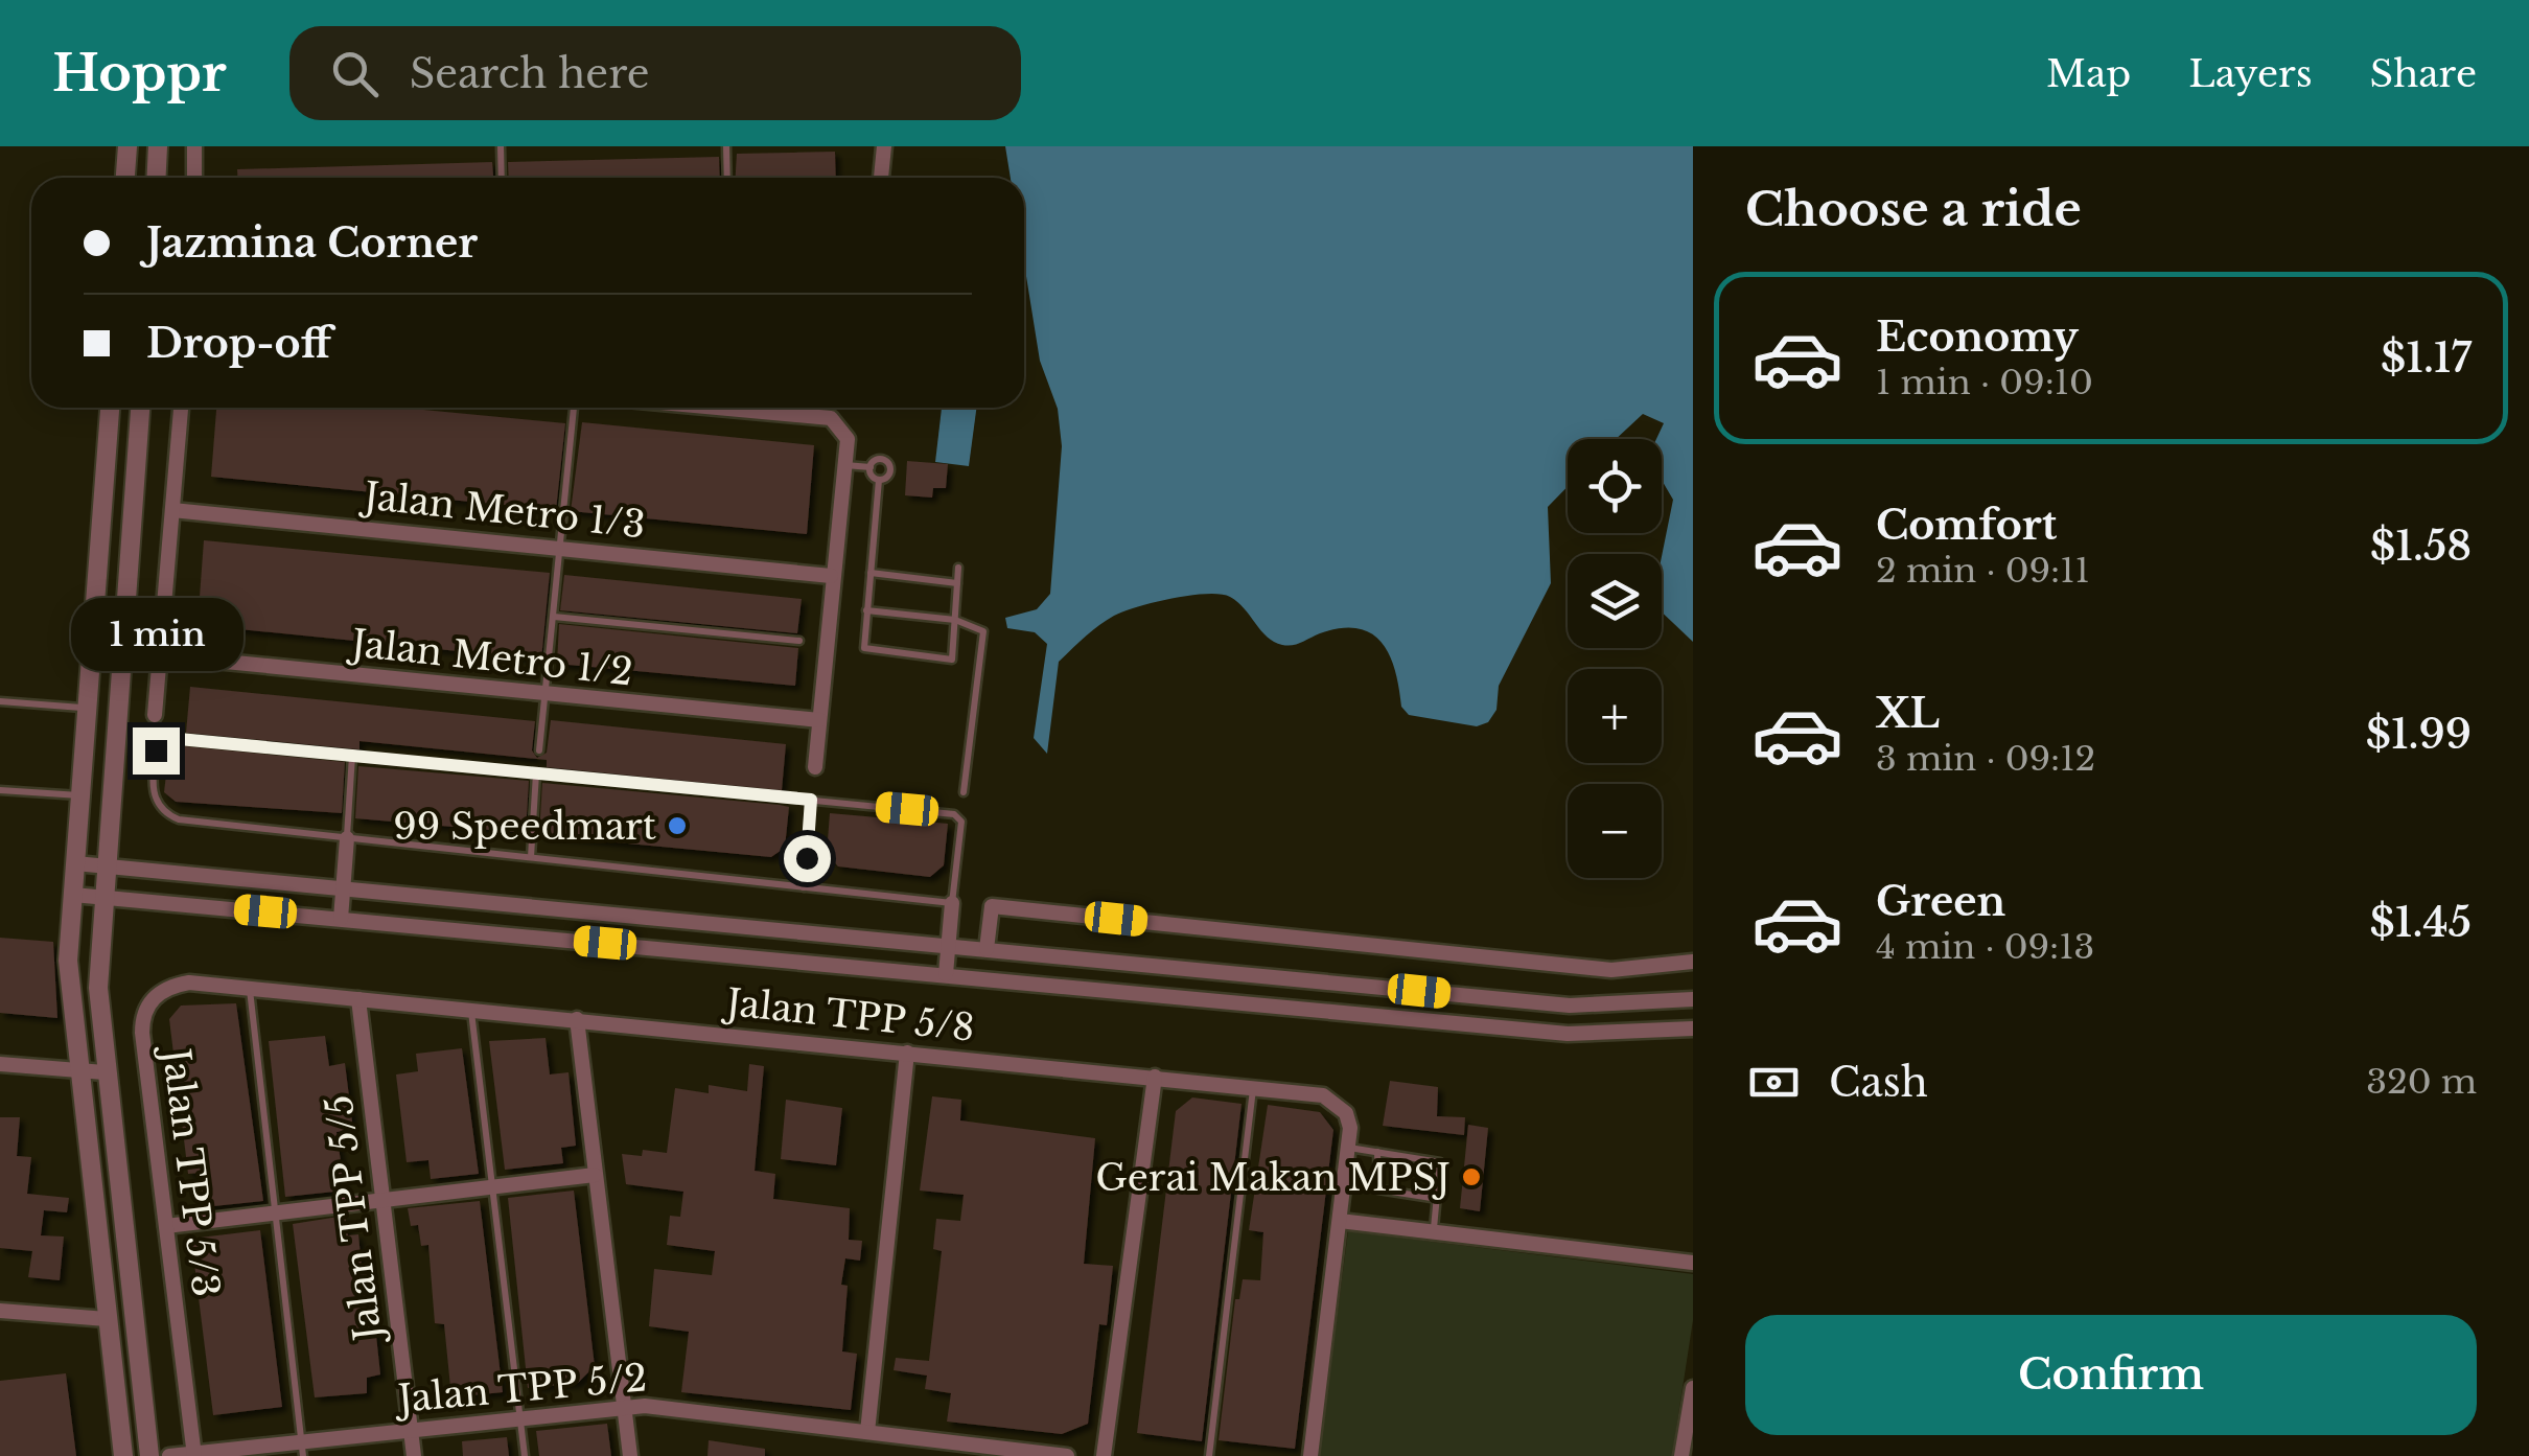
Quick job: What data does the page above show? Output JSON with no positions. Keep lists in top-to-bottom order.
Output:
{
  "streets": {
    "street": [
      "Jalan Metro 1/3",
      "Jalan Metro 1/2",
      "Jalan TPP 5/8",
      "Jalan TPP 5/3",
      "Jalan TPP 5/5",
      "Jalan TPP 5/2"
    ]
  },
  "crossings": [
    ["Jalan TPP 5/8", "Jalan TPP 5/3"],
    ["Jalan TPP 5/8", "Jalan TPP 5/5"],
    ["Jalan TPP 5/3", "Jalan TPP 5/2"],
    ["Jalan TPP 5/5", "Jalan TPP 5/2"]
  ],
  "places": ["99 Speedmart", "Gerai Makan MPSJ"],
  "page": {
    "header": "Hoppr",
    "search": "Search here",
    "nav": ["Map", "Layers", "Share"],
    "heading": "Choose a ride",
    "banner": ["Jazmina Corner", "Drop-off"],
    "list": [
      {
        "name": "Economy",
        "note": "1 min · 09:10",
        "value": "$1.17"
      },
      {
        "name": "Comfort",
        "note": "2 min · 09:11",
        "value": "$1.58"
      },
      {
        "name": "XL",
        "note": "3 min · 09:12",
        "value": "$1.99"
      },
      {
        "name": "Green",
        "note": "4 min · 09:13",
        "value": "$1.45"
      }
    ],
    "map_buttons": ["+", "−"],
    "bubble": "1 min",
    "pay": ["Cash", "320 m"],
    "buttons": "Confirm"
  }
}
